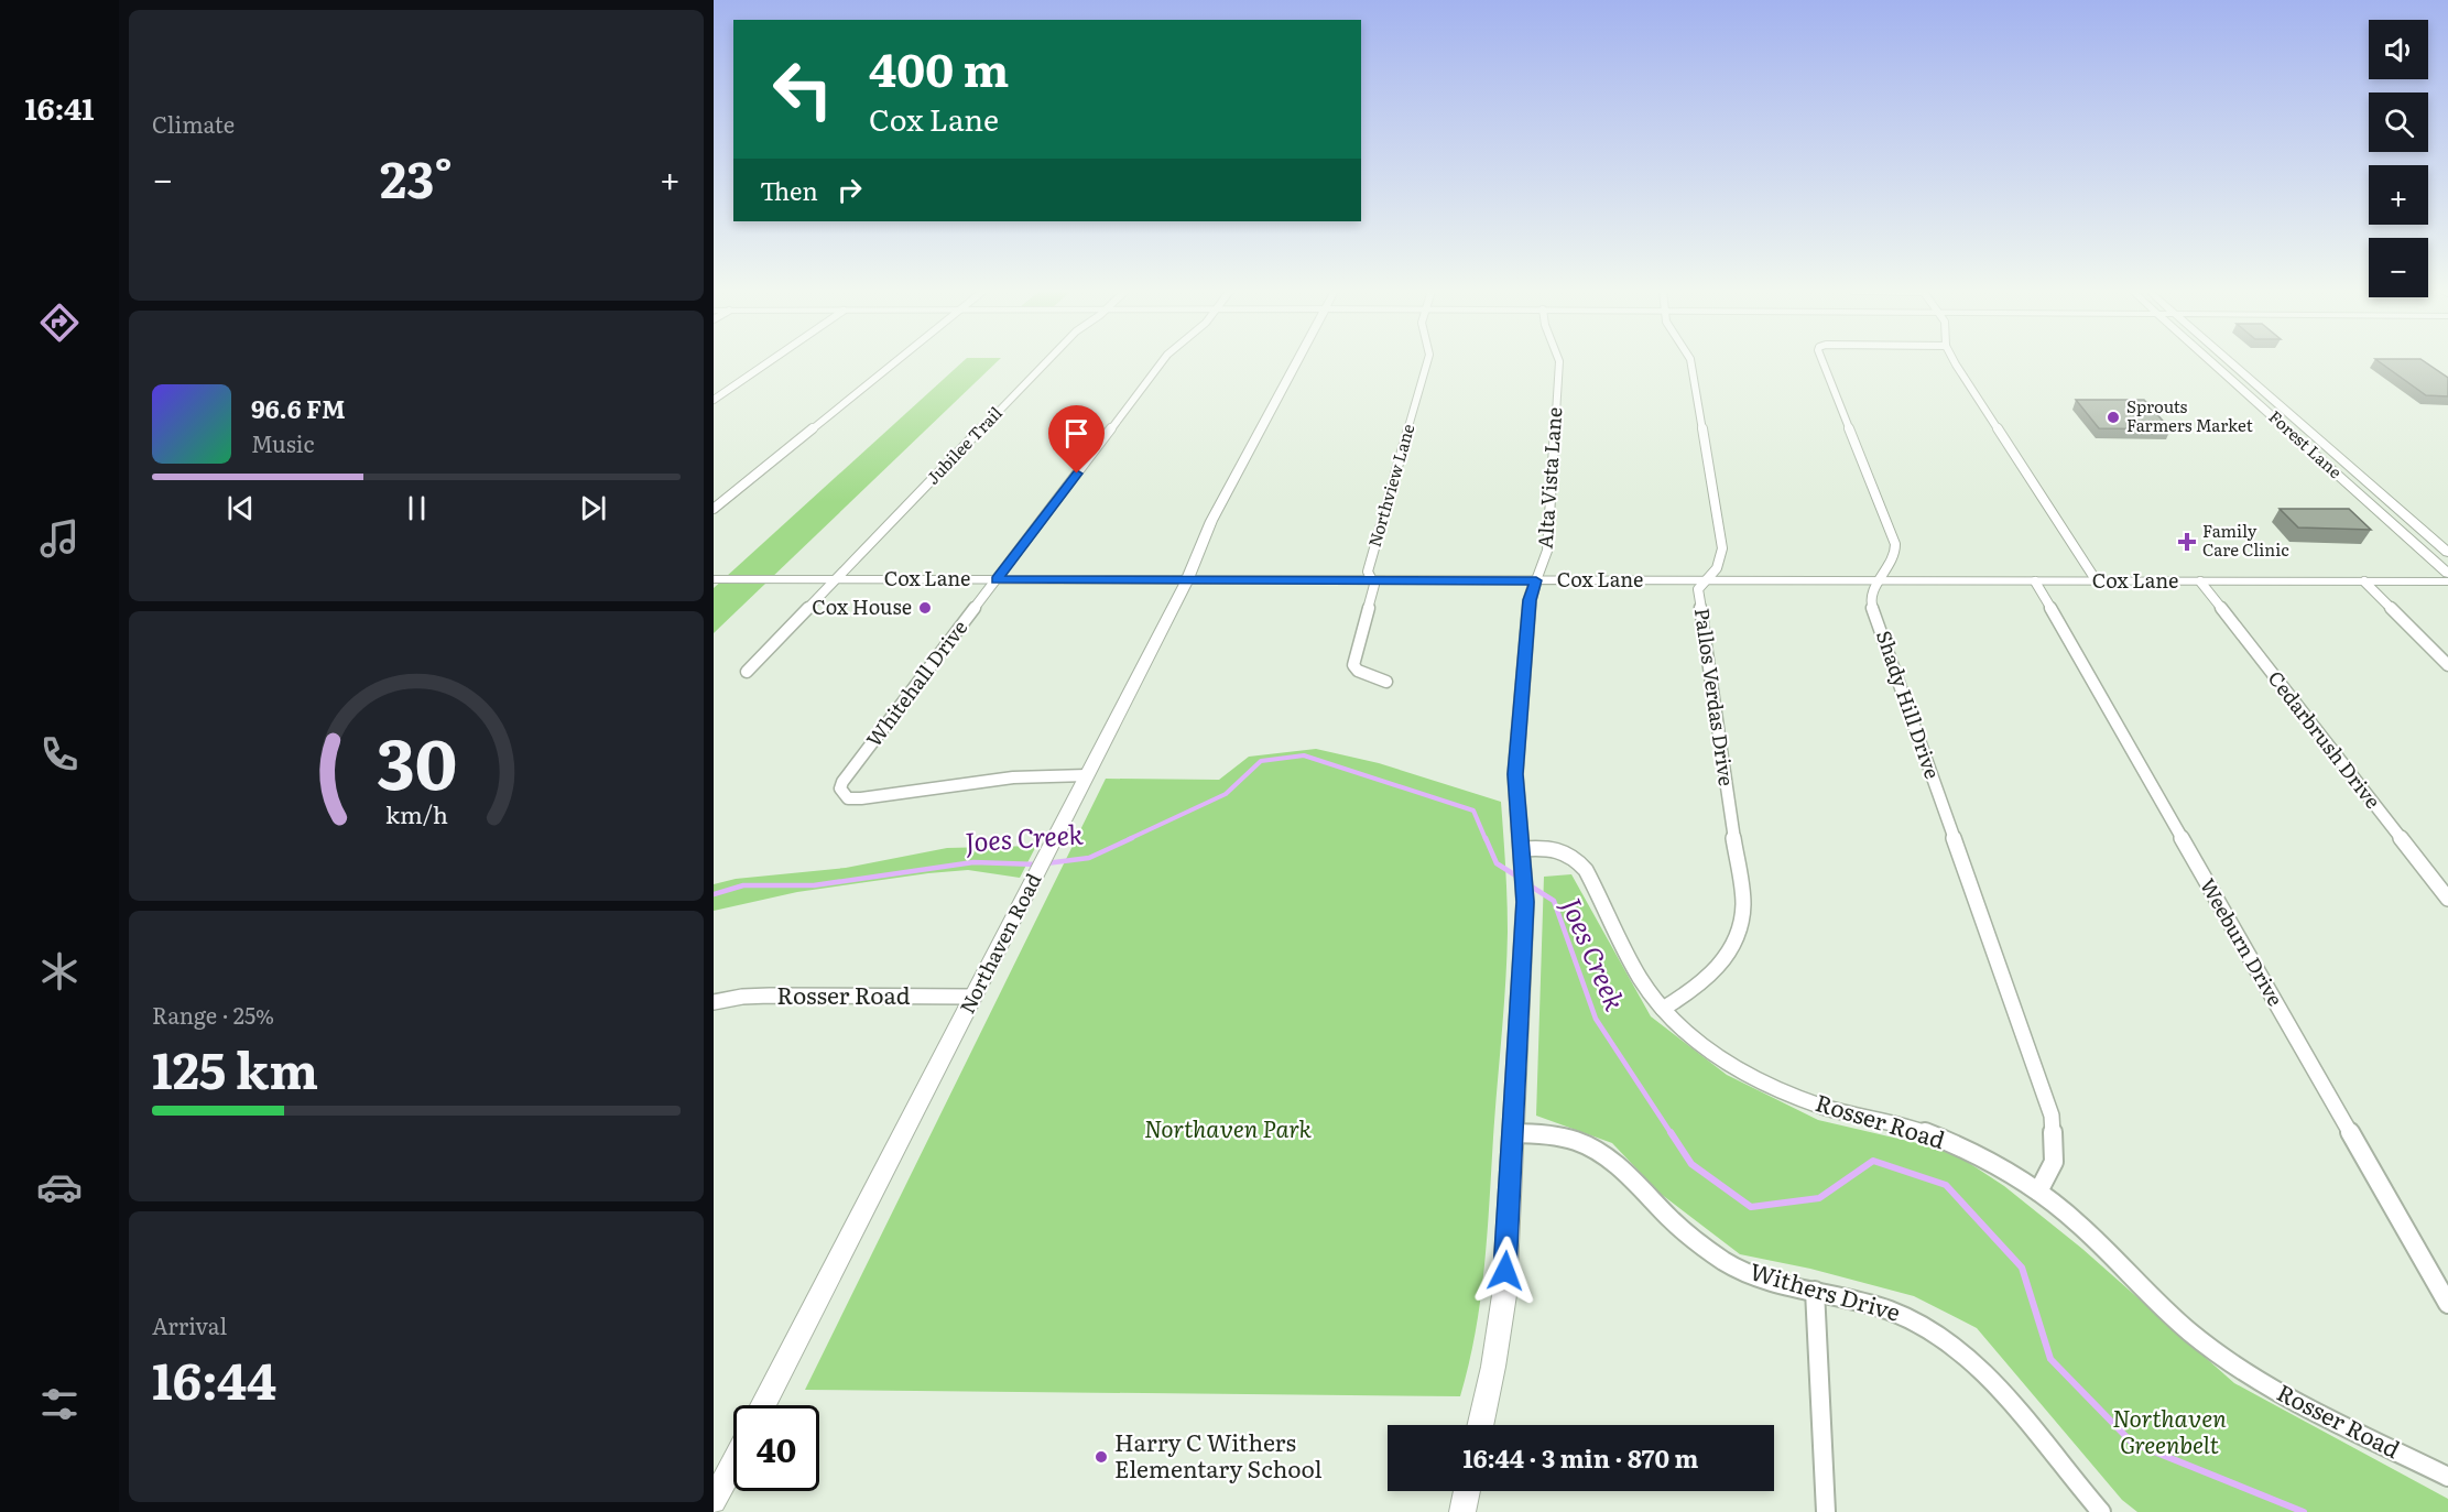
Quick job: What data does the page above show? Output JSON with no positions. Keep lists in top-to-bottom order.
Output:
{
  "streets": {
    "main road": [
      "Forest Lane",
      "Alta Vista Lane",
      "Cox Lane",
      "Northaven Road"
    ],
    "street": [
      "Jubilee Trail",
      "Northview Lane",
      "Whitehall Drive",
      "Pallos Verdas Drive",
      "Shady Hill Drive",
      "Cedarbrush Drive",
      "Weeburn Drive",
      "Rosser Road",
      "Withers Drive"
    ]
  },
  "crossings": [
    ["Jubilee Trail", "Cox Lane"],
    ["Alta Vista Lane", "Cox Lane"],
    ["Alta Vista Lane", "Rosser Road"],
    ["Alta Vista Lane", "Withers Drive"],
    ["Northview Lane", "Cox Lane"],
    ["Cox Lane", "Whitehall Drive"],
    ["Cox Lane", "Pallos Verdas Drive"],
    ["Cox Lane", "Shady Hill Drive"],
    ["Cox Lane", "Cedarbrush Drive"],
    ["Cox Lane", "Weeburn Drive"],
    ["Cox Lane", "Northaven Road"],
    ["Whitehall Drive", "Northaven Road"],
    ["Pallos Verdas Drive", "Rosser Road"],
    ["Shady Hill Drive", "Rosser Road"],
    ["Northaven Road", "Rosser Road"]
  ],
  "water": ["Joes Creek"],
  "parks": ["Northaven Park", "Northaven Greenbelt"],
  "places": {
    "other": ["Sprouts Farmers Market", "Cox House", "Harry C Withers Elementary School"],
    "health": ["Family Care Clinic"]
  },
  "page": {
    "tabs": "16:41",
    "tile": [
      "Climate",
      ["Range · 25%", "125 km"],
      ["Arrival", "16:44"]
    ],
    "map_buttons": ["+", "−"],
    "turn": ["400 m", "Cox Lane"],
    "heat": ["−", "23°", "+"],
    "then": "Then",
    "song": ["96.6 FM", "Music"],
    "limit": "40",
    "trip": "16:44 · 3 min · 870 m",
    "gauge": ["30", "km/h"]
  }
}
